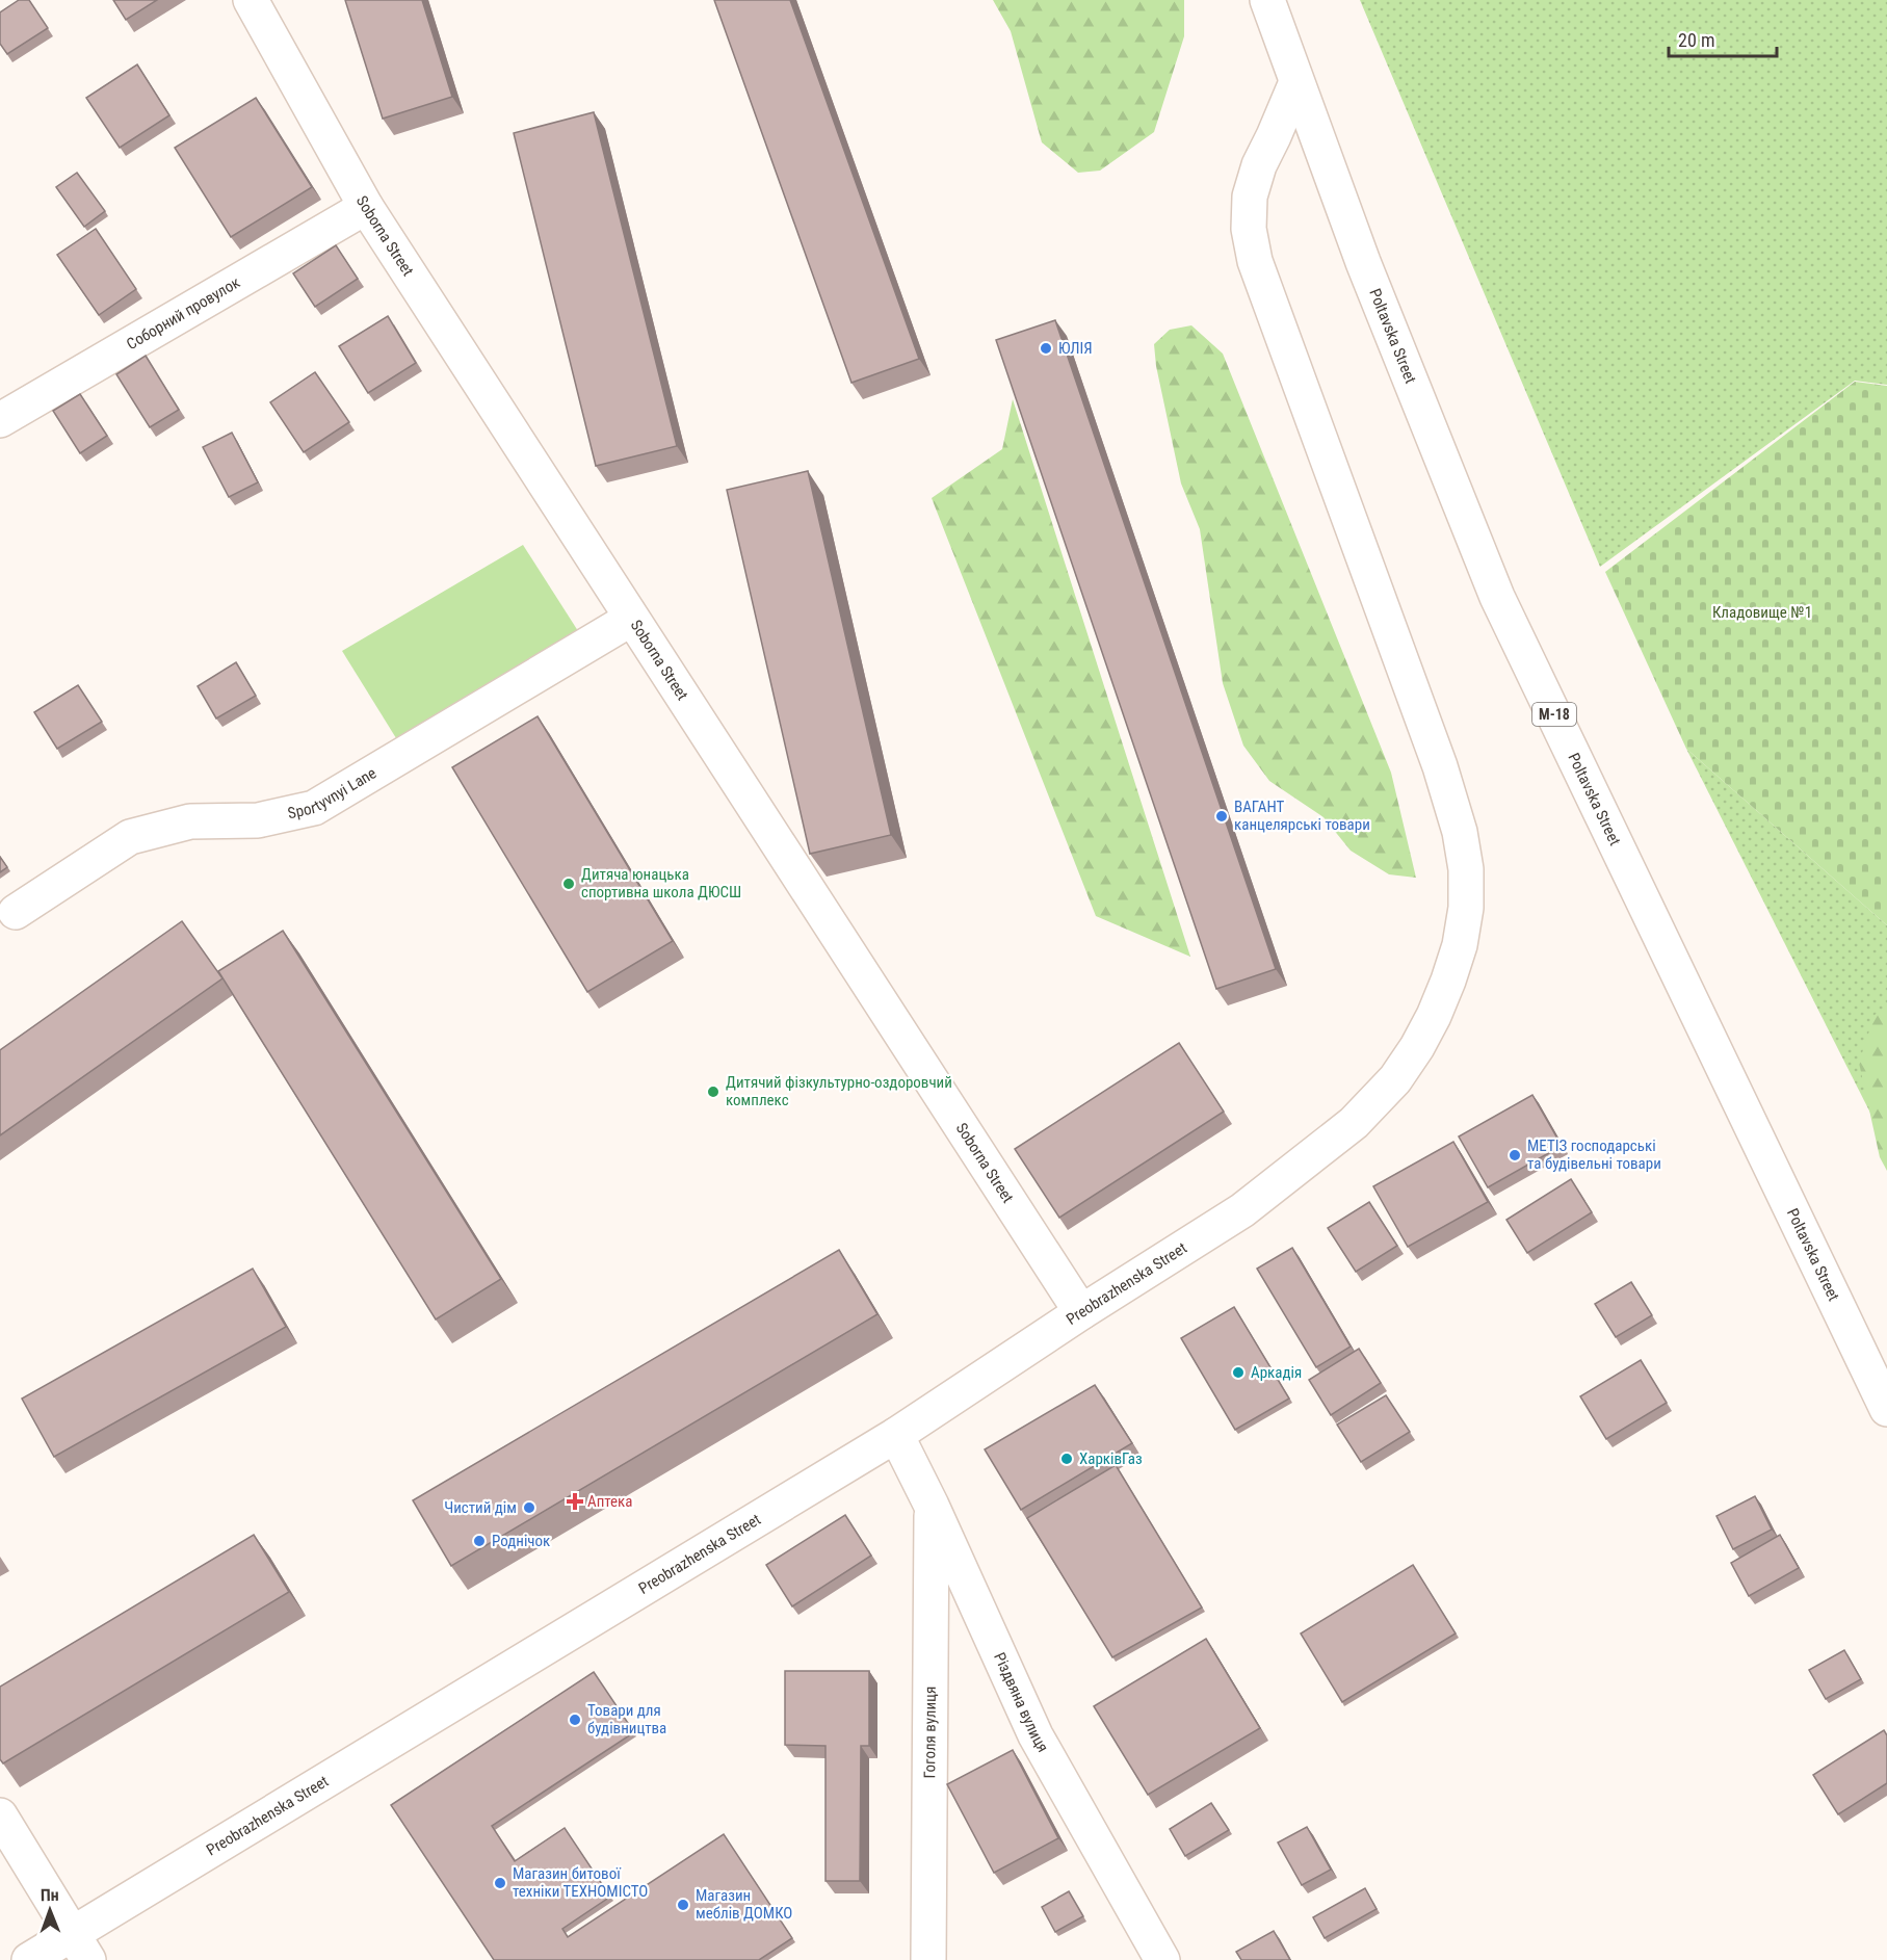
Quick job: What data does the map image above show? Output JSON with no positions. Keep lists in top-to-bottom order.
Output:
{
  "streets": {
    "main road": [
      "Soborna Street",
      "Соборний провулок",
      "Poltavska Street",
      "М-18",
      "Sportyvnyi Lane",
      "Preobrazhenska Street",
      "Різдвяна вулиця",
      "Гоголя вулиця"
    ]
  },
  "crossings": [
    ["Soborna Street", "Соборний провулок"],
    ["Soborna Street", "Sportyvnyi Lane"],
    ["Soborna Street", "Preobrazhenska Street"],
    ["Poltavska Street", "Preobrazhenska Street"],
    ["Preobrazhenska Street", "Різдвяна вулиця"],
    ["Різдвяна вулиця", "Гоголя вулиця"]
  ],
  "parks": ["Кладовище №1"],
  "places": {
    "other": [
      "ЮЛІЯ",
      "ВАГАНТ канцелярські товари",
      "Дитяча юнацька спортивна школа ДЮСШ",
      "Дитячий фізкультурно-оздоровчий комплекс",
      "МЕТІЗ господарські та будівельні товари",
      "Аркадія",
      "ХарківГаз",
      "Чистий дім",
      "Роднічок",
      "Товари для будівництва",
      "Магазин битової техніки ТЕХНОМІСТО",
      "Магазин меблів ДОМКО"
    ],
    "health": ["Аптека"]
  },
  "scale_bar": "20 m",
  "north": "top"
}
